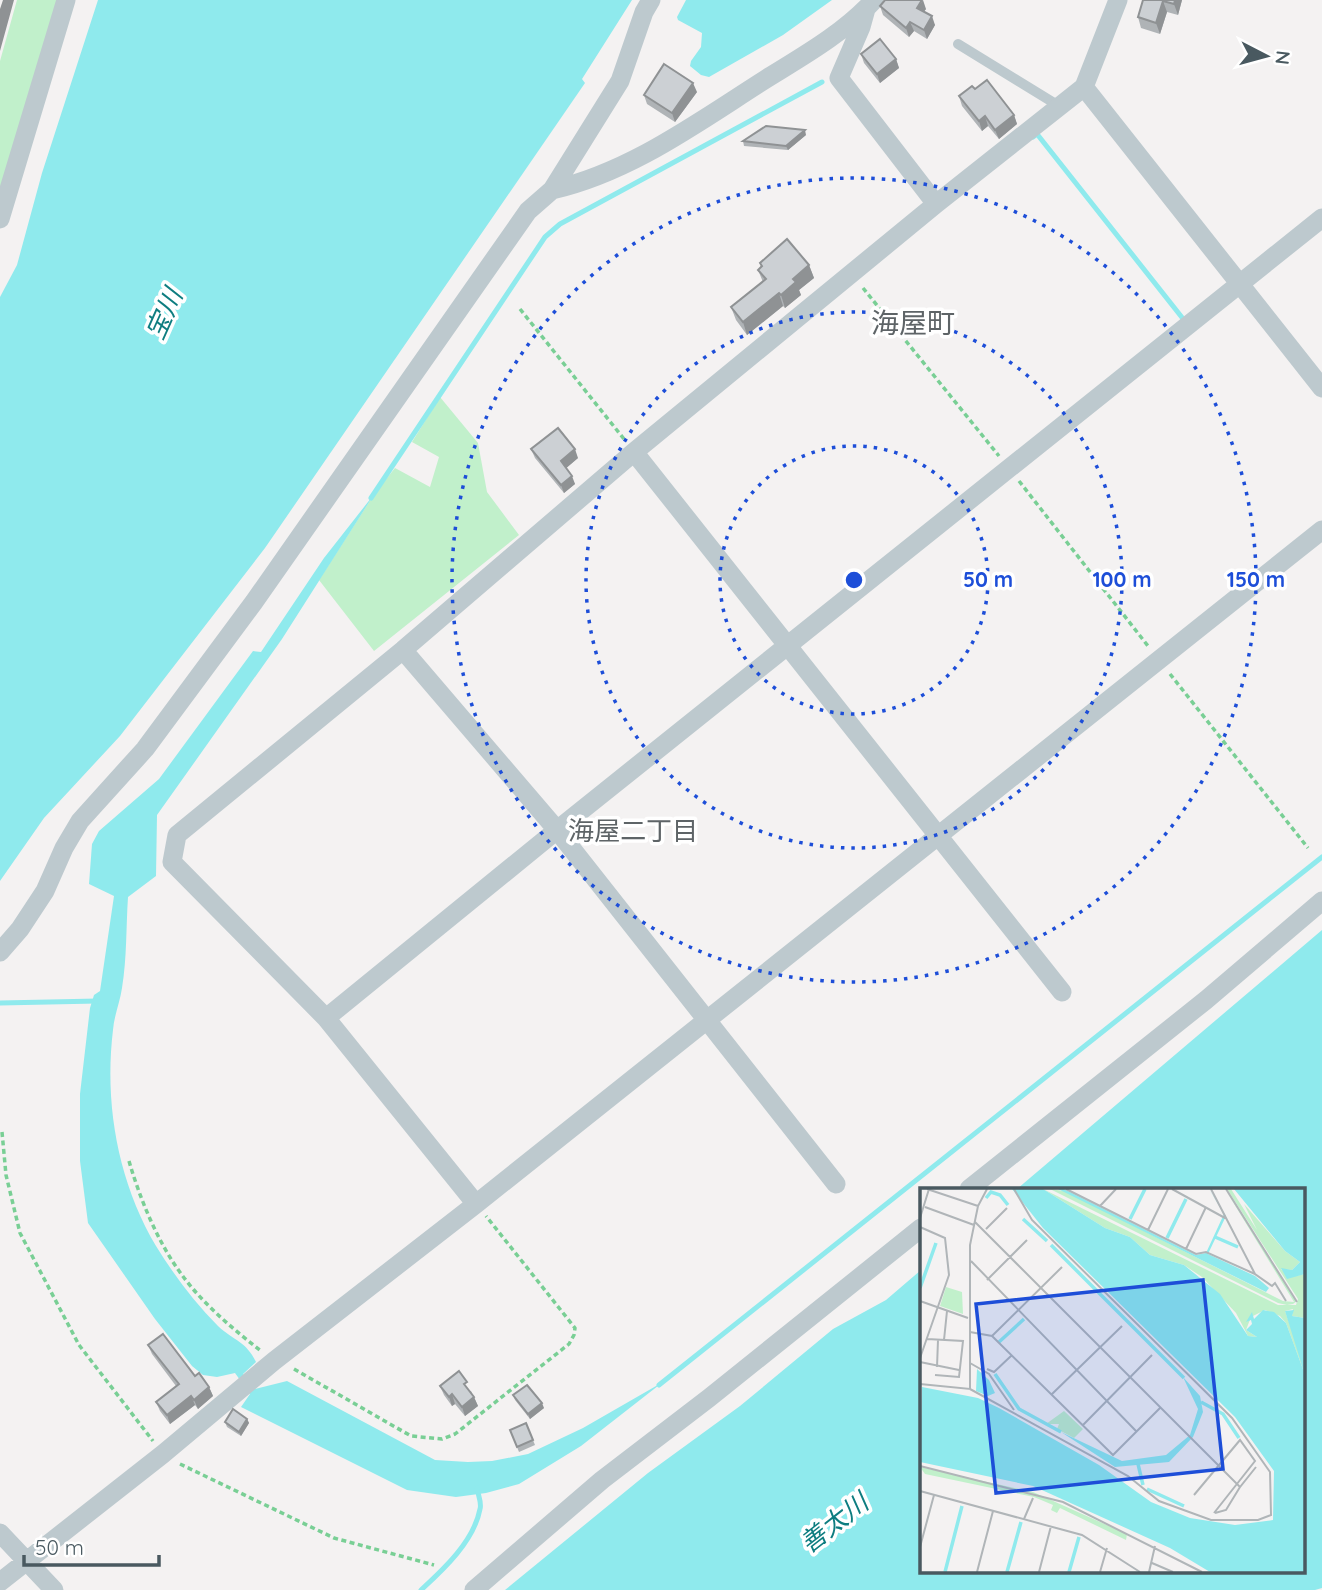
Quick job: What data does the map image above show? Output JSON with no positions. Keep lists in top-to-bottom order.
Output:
{
  "districts": ["海屋町", "海屋二丁目"],
  "water": ["宝川", "善太川"],
  "scale_bar": "50 m",
  "north": "right",
  "rings": ["50 m", "100 m", "150 m"]
}
